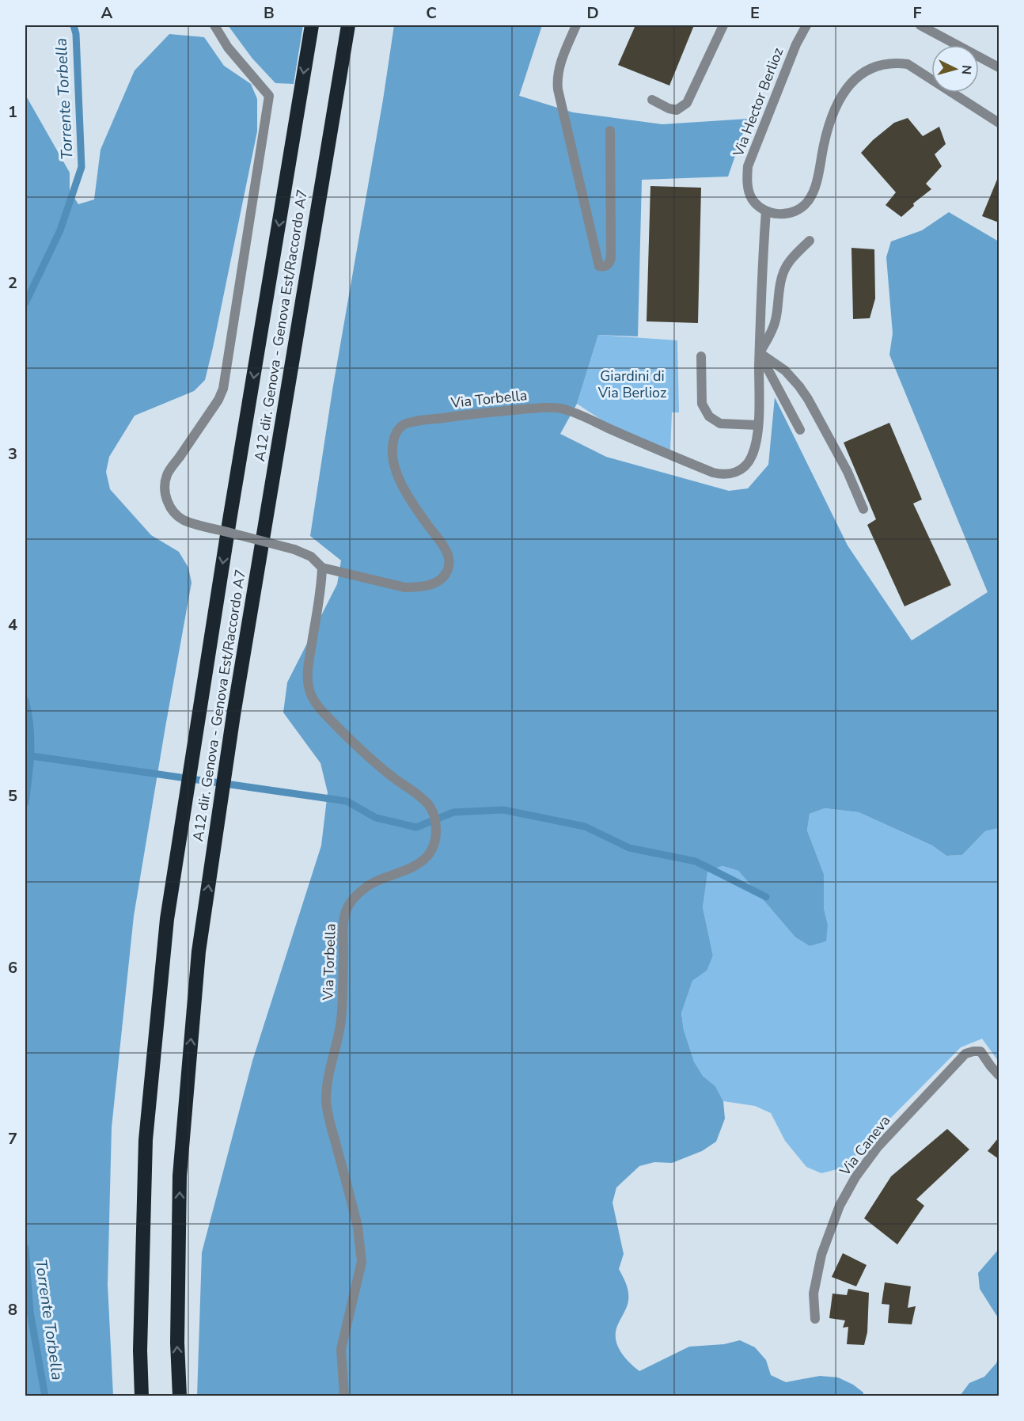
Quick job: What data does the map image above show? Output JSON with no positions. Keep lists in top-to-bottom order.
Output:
{
  "streets": {
    "highway": ["A12 dir. Genova - Genova Est/Raccordo A7"],
    "street": ["Via Hector Berlioz", "Via Torbella", "Via Caneva"]
  },
  "crossings": [
    ["Via Hector Berlioz", "Via Torbella"]
  ],
  "water": ["Torrente Torbella"],
  "parks": ["Giardini di Via Berlioz"],
  "north": "right",
  "grid": {
    "columns": [
      "A",
      "B",
      "C",
      "D",
      "E",
      "F"
    ],
    "rows": [
      "1",
      "2",
      "3",
      "4",
      "5",
      "6",
      "7",
      "8"
    ]
  }
}
